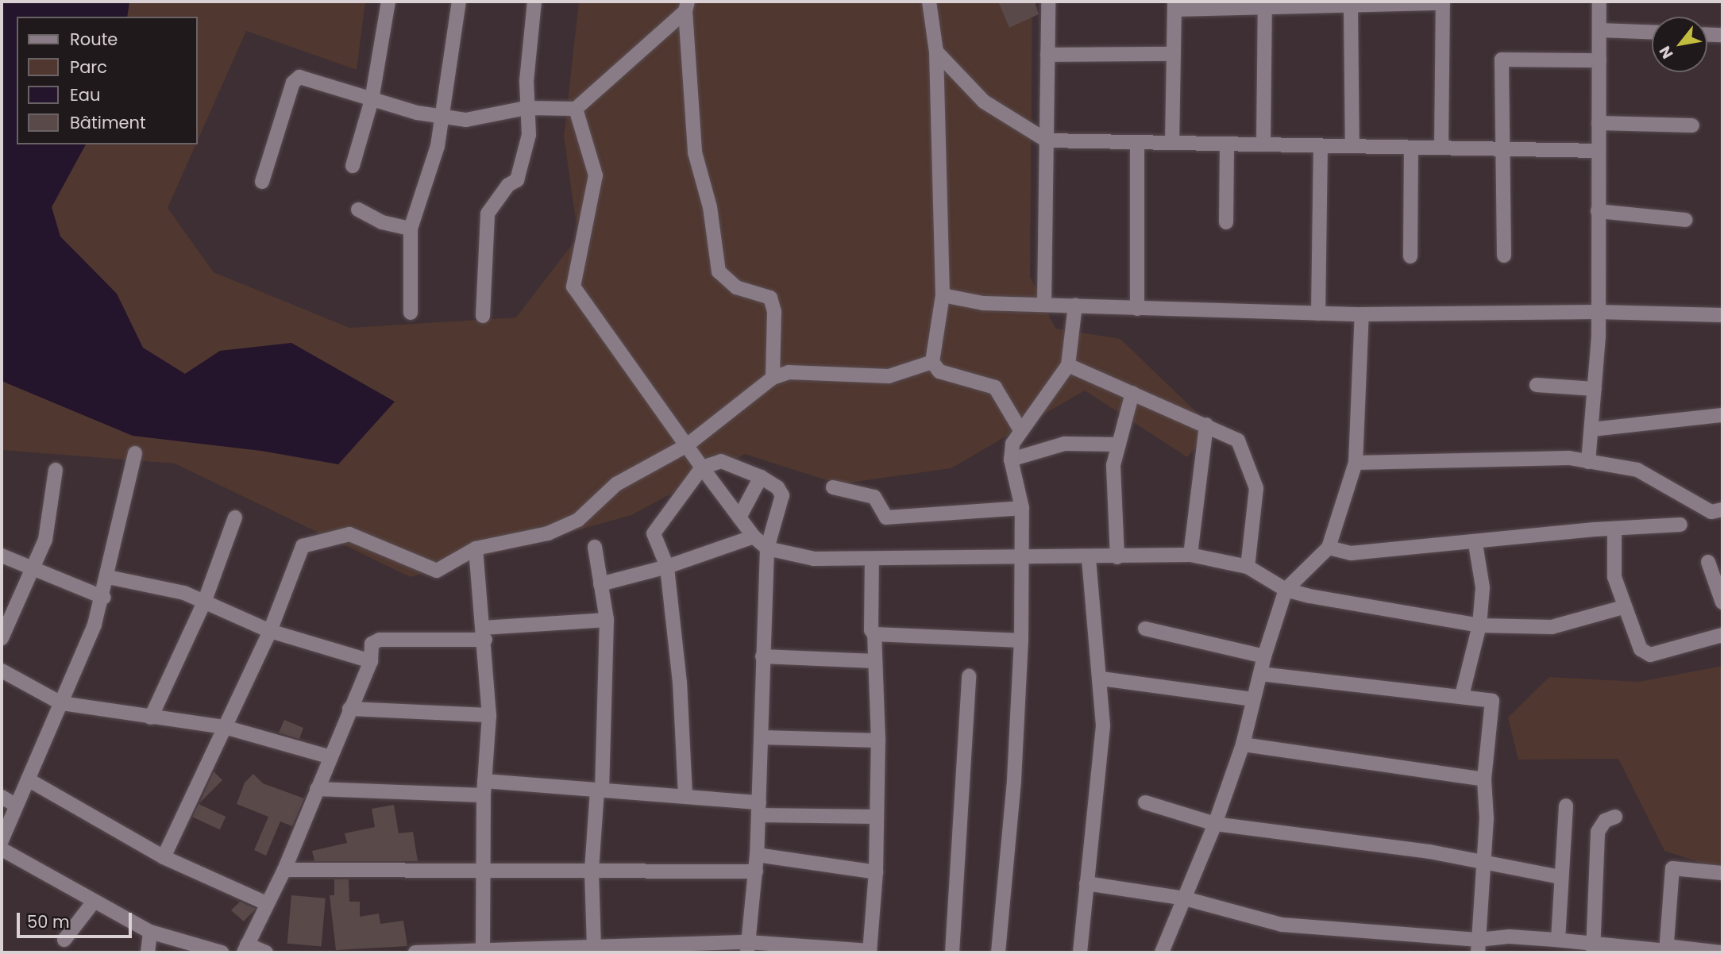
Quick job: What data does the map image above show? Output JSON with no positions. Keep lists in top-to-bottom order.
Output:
{
  "legend": [
    "Route",
    "Parc",
    "Eau",
    "Bâtiment"
  ],
  "scale_bar": "50 m",
  "north": "bottom left"
}
